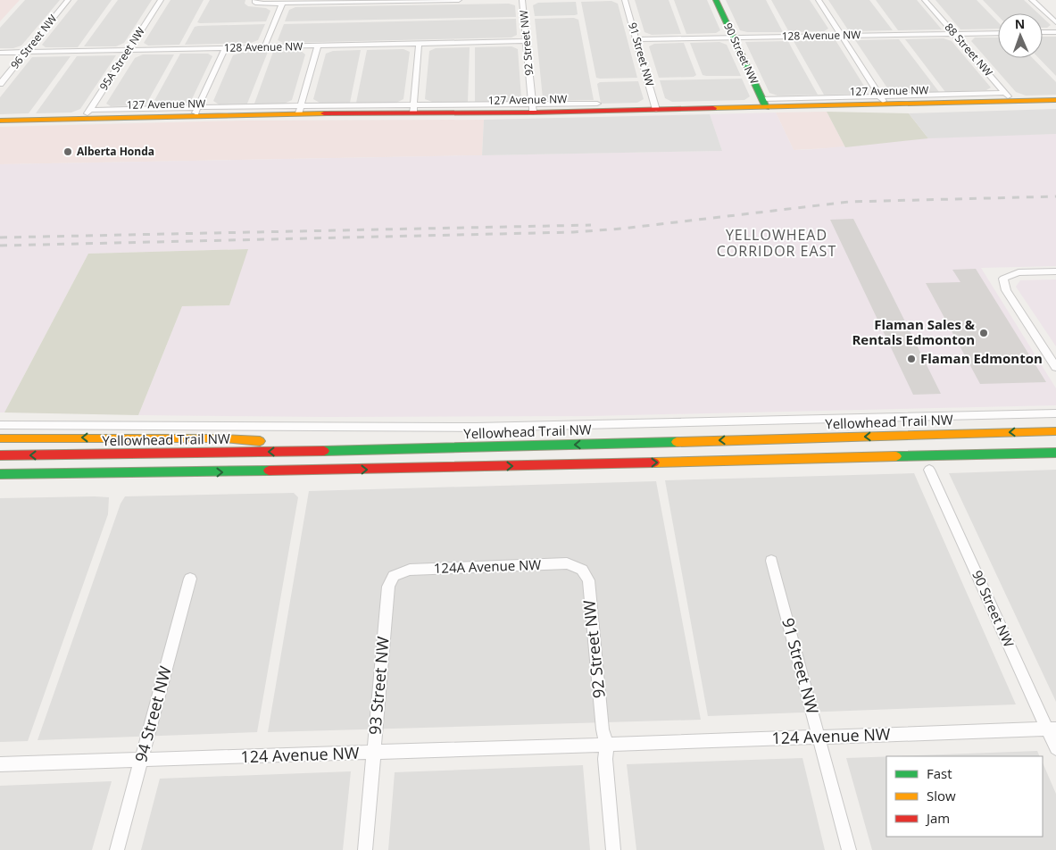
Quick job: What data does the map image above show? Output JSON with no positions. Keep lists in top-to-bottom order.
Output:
{
  "streets": {
    "main road": ["90 Street NW", "127 Avenue NW", "Yellowhead Trail NW"],
    "street": [
      "128 Avenue NW",
      "96 Street NW",
      "92 Street NW",
      "88 Street NW",
      "91 Street NW",
      "95A Street NW",
      "124A Avenue NW",
      "93 Street NW",
      "94 Street NW",
      "124 Avenue NW"
    ]
  },
  "crossings": [
    ["128 Avenue NW", "96 Street NW"],
    ["128 Avenue NW", "92 Street NW"],
    ["128 Avenue NW", "88 Street NW"],
    ["128 Avenue NW", "90 Street NW"],
    ["128 Avenue NW", "91 Street NW"],
    ["128 Avenue NW", "95A Street NW"],
    ["92 Street NW", "127 Avenue NW"],
    ["92 Street NW", "124A Avenue NW"],
    ["92 Street NW", "124 Avenue NW"],
    ["88 Street NW", "127 Avenue NW"],
    ["90 Street NW", "127 Avenue NW"],
    ["90 Street NW", "124 Avenue NW"],
    ["91 Street NW", "127 Avenue NW"],
    ["91 Street NW", "124 Avenue NW"],
    ["95A Street NW", "127 Avenue NW"],
    ["124A Avenue NW", "93 Street NW"],
    ["93 Street NW", "124 Avenue NW"],
    ["94 Street NW", "124 Avenue NW"]
  ],
  "districts": ["YELLOWHEAD CORRIDOR EAST"],
  "places": ["Alberta Honda", "Flaman Sales & Rentals Edmonton", "Flaman Edmonton"],
  "legend": ["Fast", "Slow", "Jam"],
  "north": "top"
}
